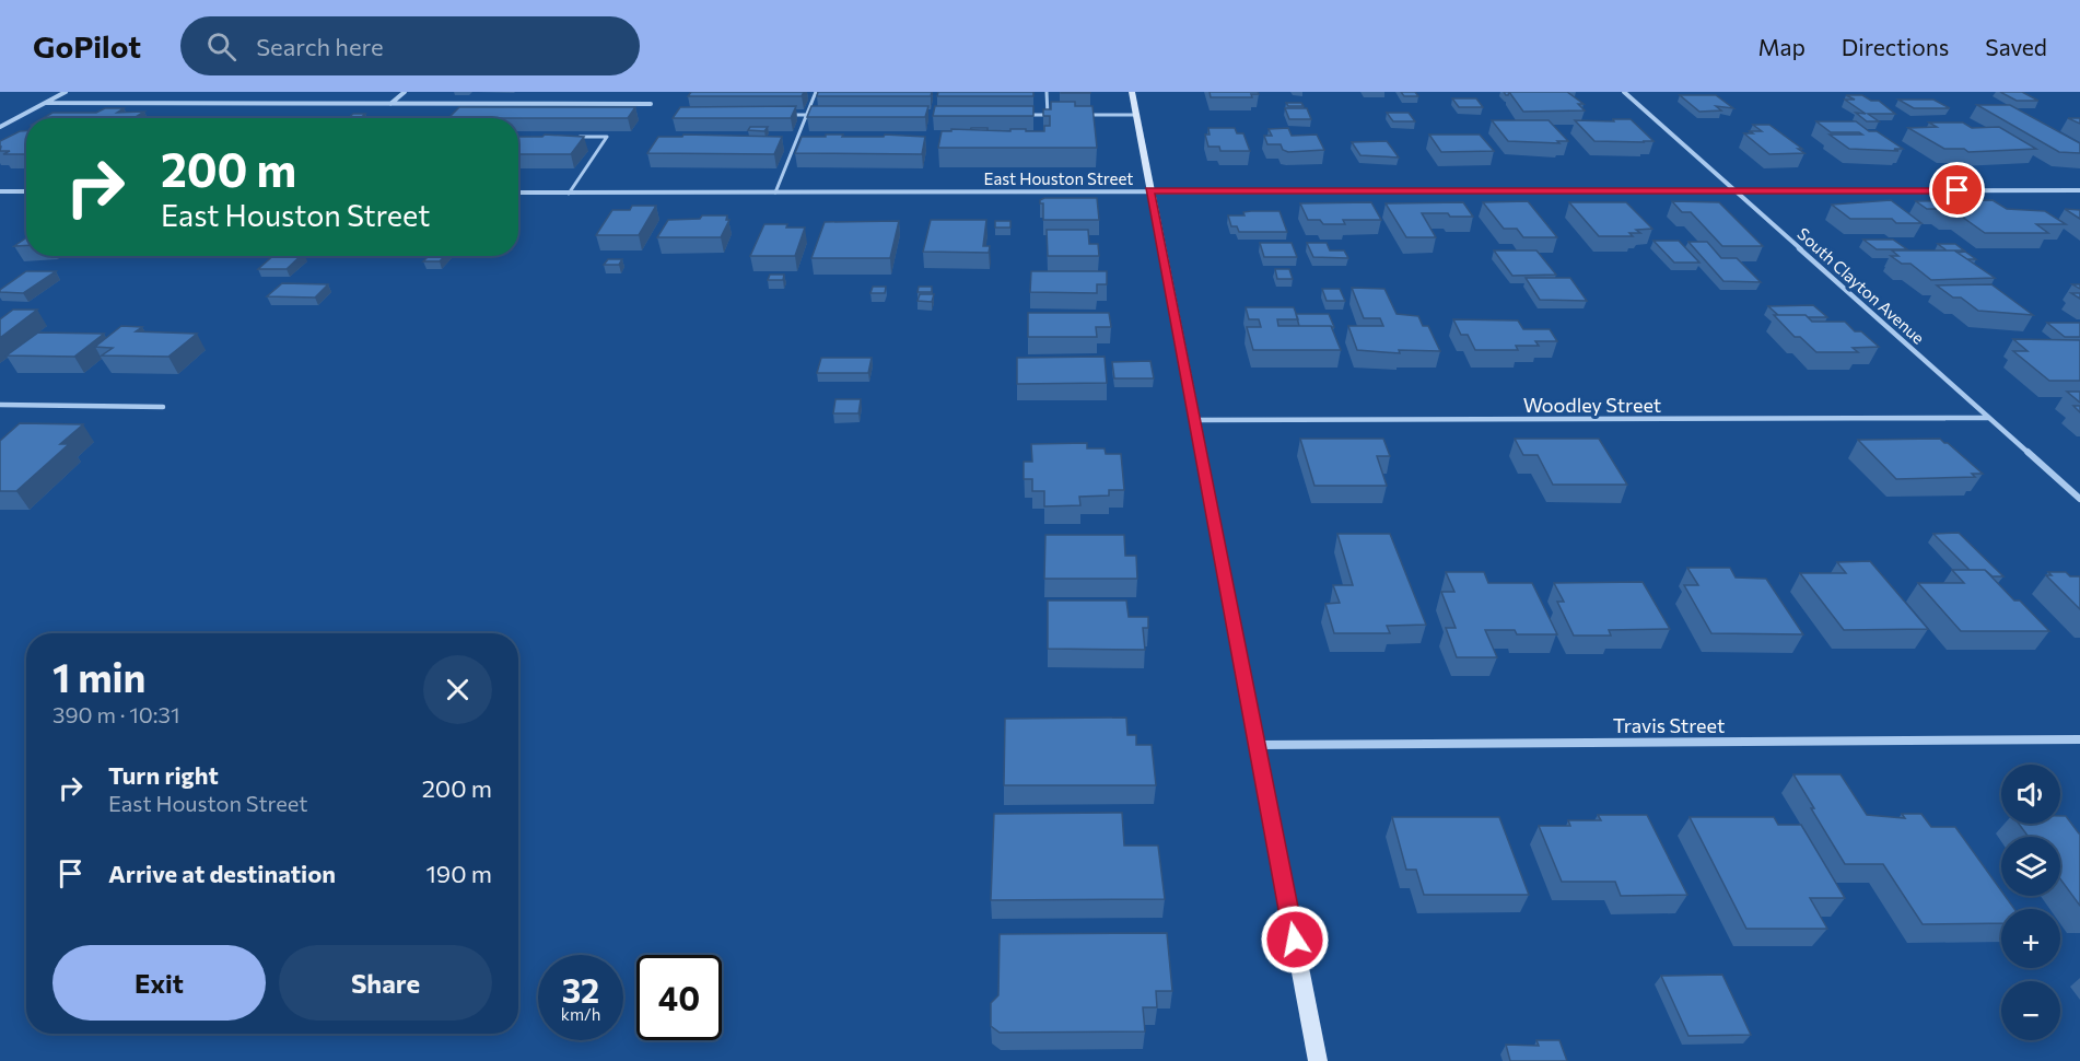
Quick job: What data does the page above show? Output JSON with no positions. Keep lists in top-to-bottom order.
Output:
{
  "streets": {
    "street": [
      "East Houston Street",
      "South Clayton Avenue",
      "Woodley Street",
      "Travis Street"
    ]
  },
  "crossings": [
    ["East Houston Street", "South Clayton Avenue"],
    ["South Clayton Avenue", "Woodley Street"]
  ],
  "page": {
    "header": "GoPilot",
    "search": "Search here",
    "nav": ["Map", "Directions", "Saved"],
    "turn": ["200 m", "East Houston Street"],
    "heading": ["1 min", "390 m · 10:31"],
    "list": [
      {
        "name": "Turn right",
        "note": "East Houston Street",
        "value": "200 m"
      },
      {
        "name": "Arrive at destination",
        "value": "190 m"
      }
    ],
    "map_buttons": ["+", "−"],
    "buttons": ["Exit", "Share"],
    "speed": "32 km/h",
    "limit": "40"
  }
}
